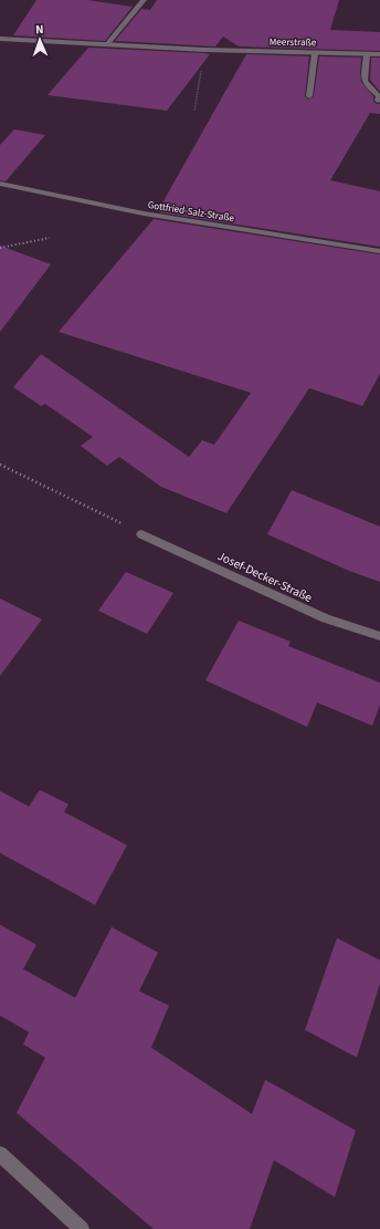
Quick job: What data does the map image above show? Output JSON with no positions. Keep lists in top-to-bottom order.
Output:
{
  "streets": {
    "street": ["Meerstraße", "Gottfried-Salz-Straße", "Josef-Decker-Straße"]
  },
  "north": "top"
}
